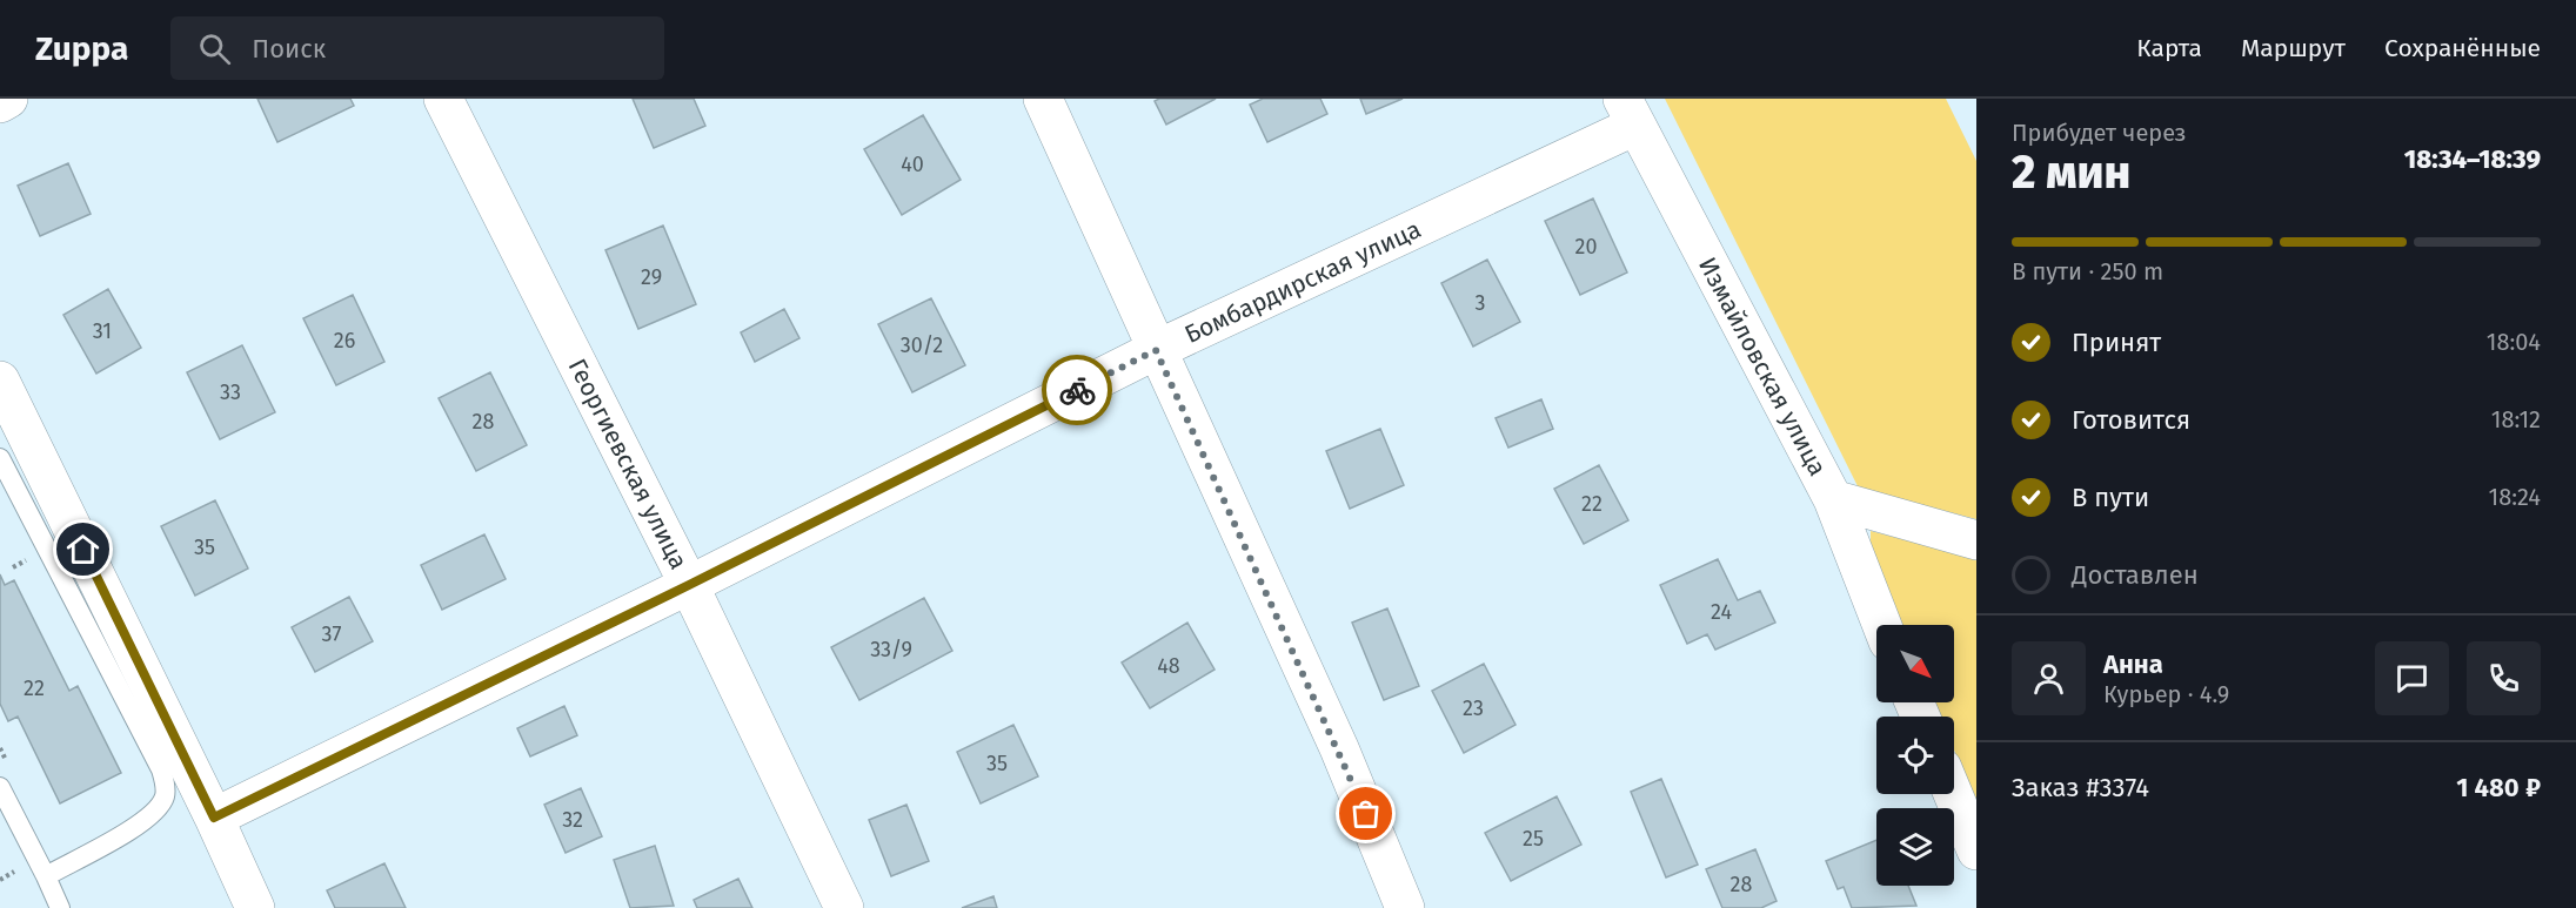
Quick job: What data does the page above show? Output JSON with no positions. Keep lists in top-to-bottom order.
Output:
{
  "streets": {
    "street": ["Бомбардирская улица", "Измайловская улица", "Георгиевская улица"]
  },
  "crossings": [
    ["Бомбардирская улица", "Измайловская улица"],
    ["Бомбардирская улица", "Георгиевская улица"]
  ],
  "house_numbers": [
    "40",
    "20",
    "29",
    "3",
    "31",
    "26",
    "30/2",
    "33",
    "28",
    "22",
    "35",
    "24",
    "37",
    "33/9",
    "48",
    "22",
    "23",
    "35",
    "32",
    "25",
    "28"
  ],
  "north": "bottom right",
  "page": {
    "header": "Zuppa",
    "search": "Поиск",
    "nav": ["Карта", "Маршрут", "Сохранённые"],
    "heading": ["2 мин", "Прибудет через", "18:34–18:39"],
    "panel": [
      "Анна",
      "Курьер · 4.9",
      "Заказ #3374",
      "1 480 ₽"
    ],
    "bar": "В пути · 250 m",
    "list": [
      ["Принят", "18:04"],
      ["Готовится", "18:12"],
      ["В пути", "18:24"],
      "Доставлен"
    ]
  }
}
